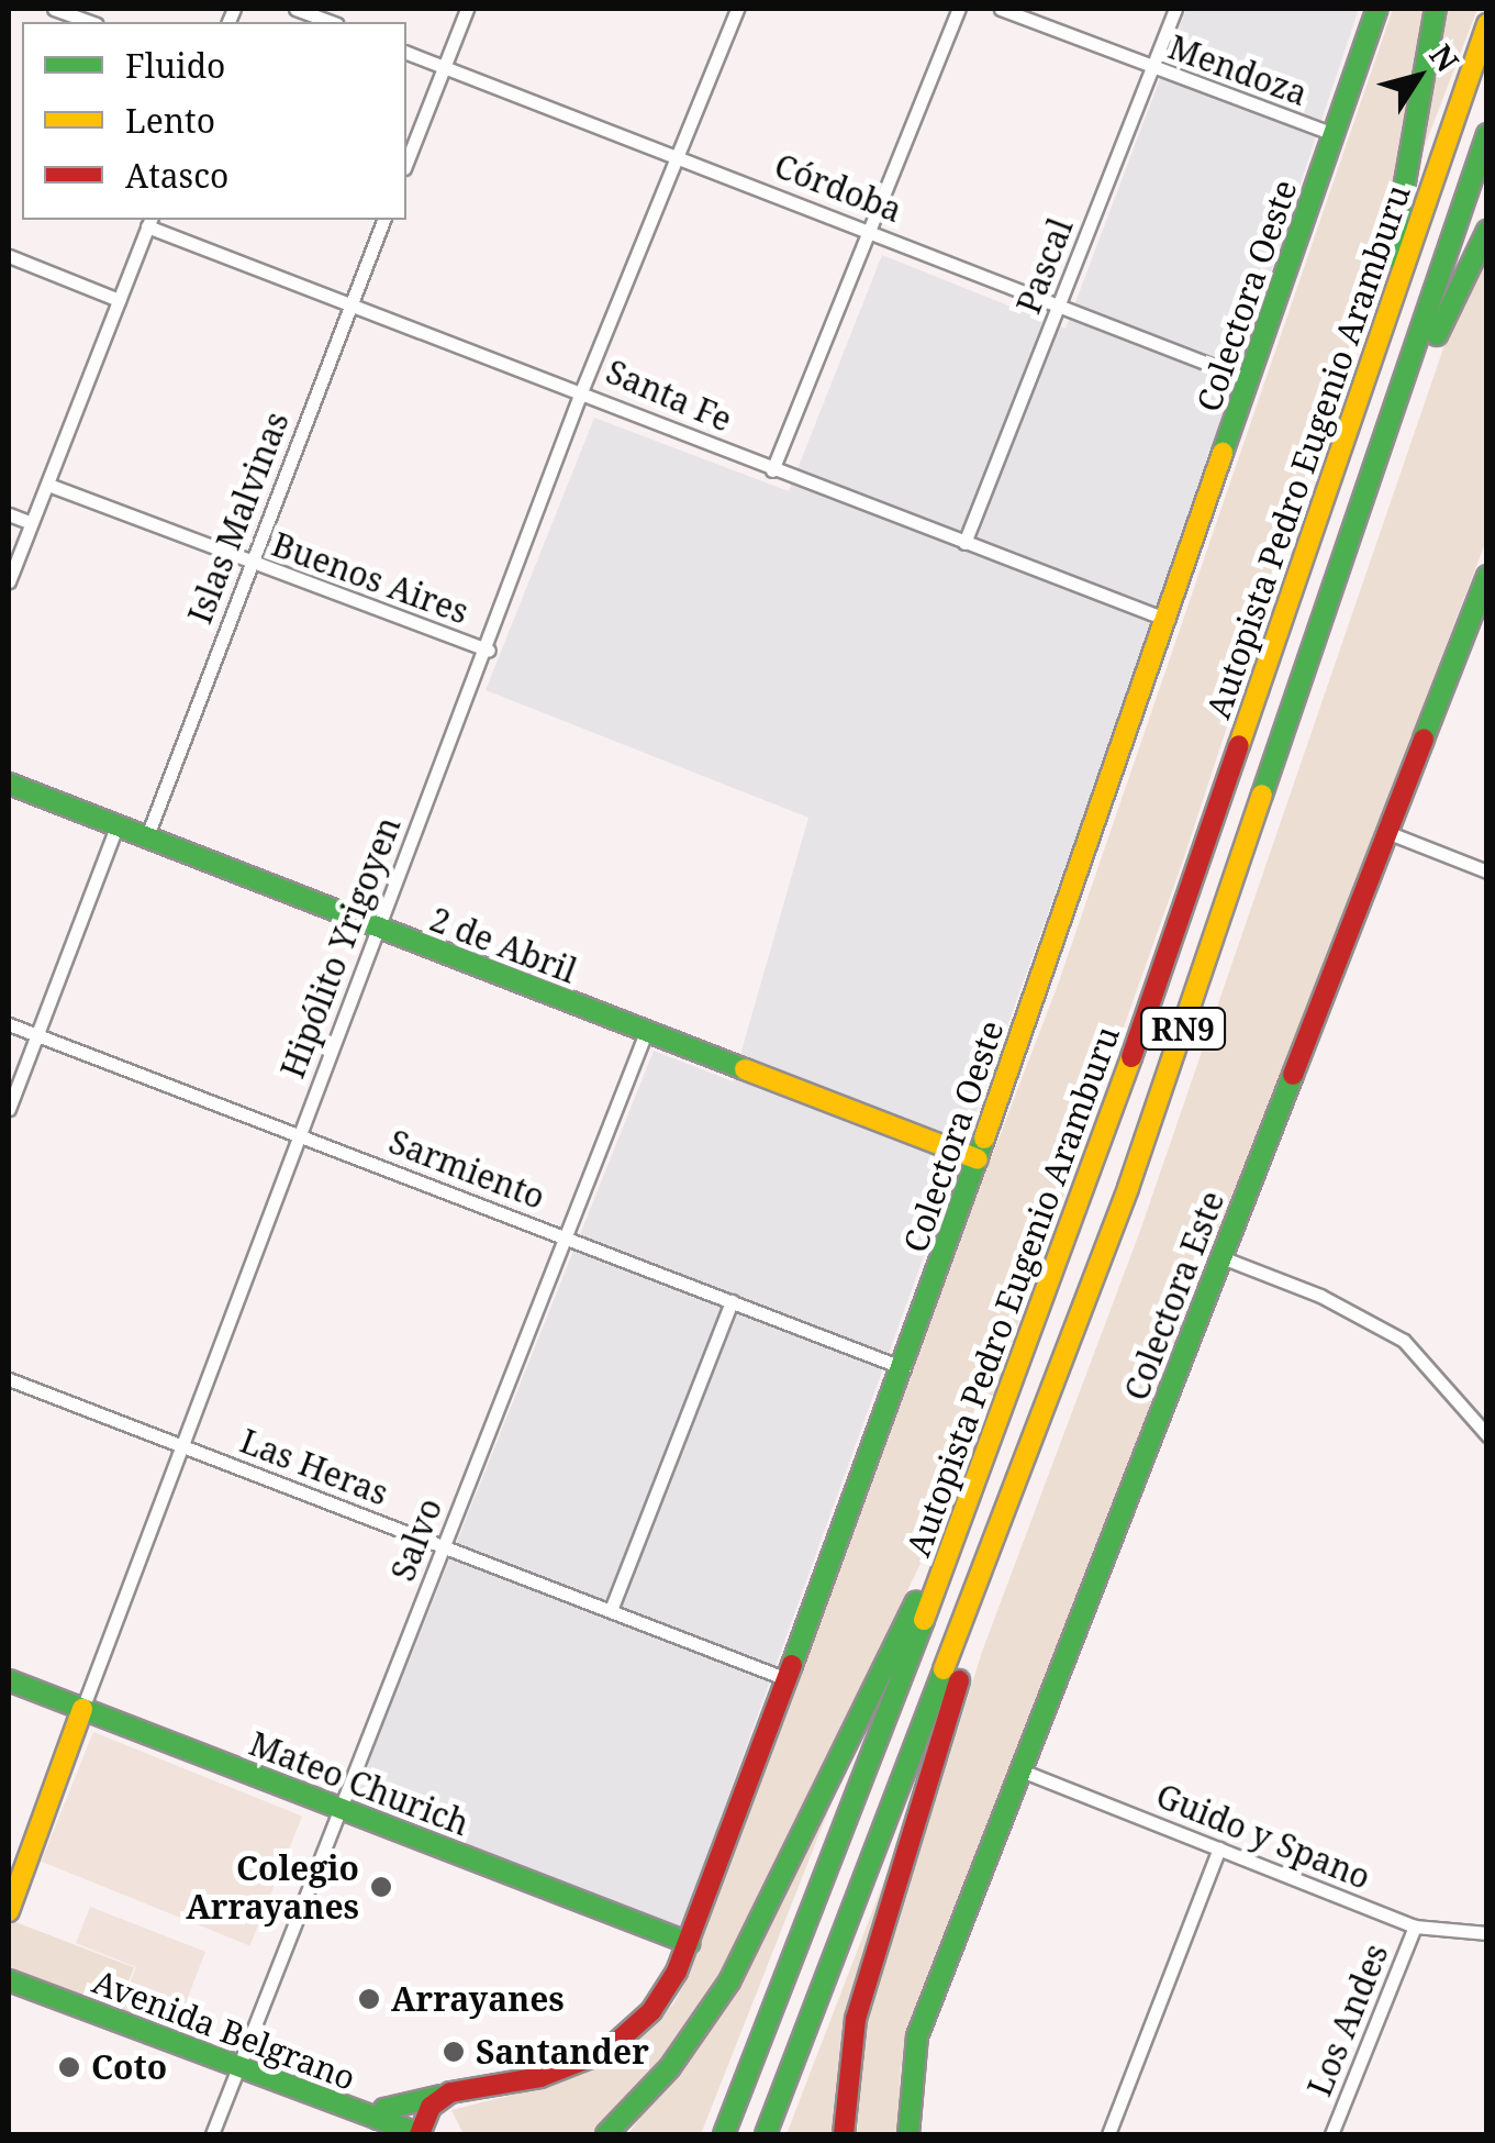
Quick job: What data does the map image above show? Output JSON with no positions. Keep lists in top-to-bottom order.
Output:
{
  "streets": {
    "main road": [
      "Colectora Oeste",
      "Autopista Pedro Eugenio Aramburu",
      "2 de Abril",
      "Hipólito Yrigoyen",
      "RN9",
      "Colectora Este",
      "Mateo Churich",
      "Avenida Belgrano"
    ],
    "street": [
      "Mendoza",
      "Córdoba",
      "Pascal",
      "Santa Fe",
      "Islas Malvinas",
      "Buenos Aires",
      "Sarmiento",
      "Las Heras",
      "Salvo",
      "Guido y Spano",
      "Los Andes"
    ]
  },
  "crossings": [
    ["Mendoza", "Pascal"],
    ["Mendoza", "Colectora Oeste"],
    ["Córdoba", "Pascal"],
    ["Córdoba", "Colectora Oeste"],
    ["Córdoba", "Hipólito Yrigoyen"],
    ["Pascal", "Santa Fe"],
    ["Colectora Oeste", "Santa Fe"],
    ["Colectora Oeste", "2 de Abril"],
    ["Colectora Oeste", "Sarmiento"],
    ["Colectora Oeste", "Las Heras"],
    ["Colectora Oeste", "Mateo Churich"],
    ["Colectora Oeste", "Avenida Belgrano"],
    ["Santa Fe", "Islas Malvinas"],
    ["Santa Fe", "Hipólito Yrigoyen"],
    ["Islas Malvinas", "Buenos Aires"],
    ["Islas Malvinas", "2 de Abril"],
    ["Buenos Aires", "Hipólito Yrigoyen"],
    ["2 de Abril", "Hipólito Yrigoyen"],
    ["2 de Abril", "Salvo"],
    ["Hipólito Yrigoyen", "Sarmiento"],
    ["Hipólito Yrigoyen", "Las Heras"],
    ["Hipólito Yrigoyen", "Mateo Churich"],
    ["Sarmiento", "Salvo"],
    ["Colectora Este", "Guido y Spano"],
    ["Las Heras", "Salvo"],
    ["Salvo", "Mateo Churich"],
    ["Salvo", "Avenida Belgrano"],
    ["Guido y Spano", "Los Andes"]
  ],
  "places": [
    "Colegio Arrayanes",
    "Arrayanes",
    "Santander",
    "Coto"
  ],
  "legend": ["Fluido", "Lento", "Atasco"],
  "north": "top right"
}
